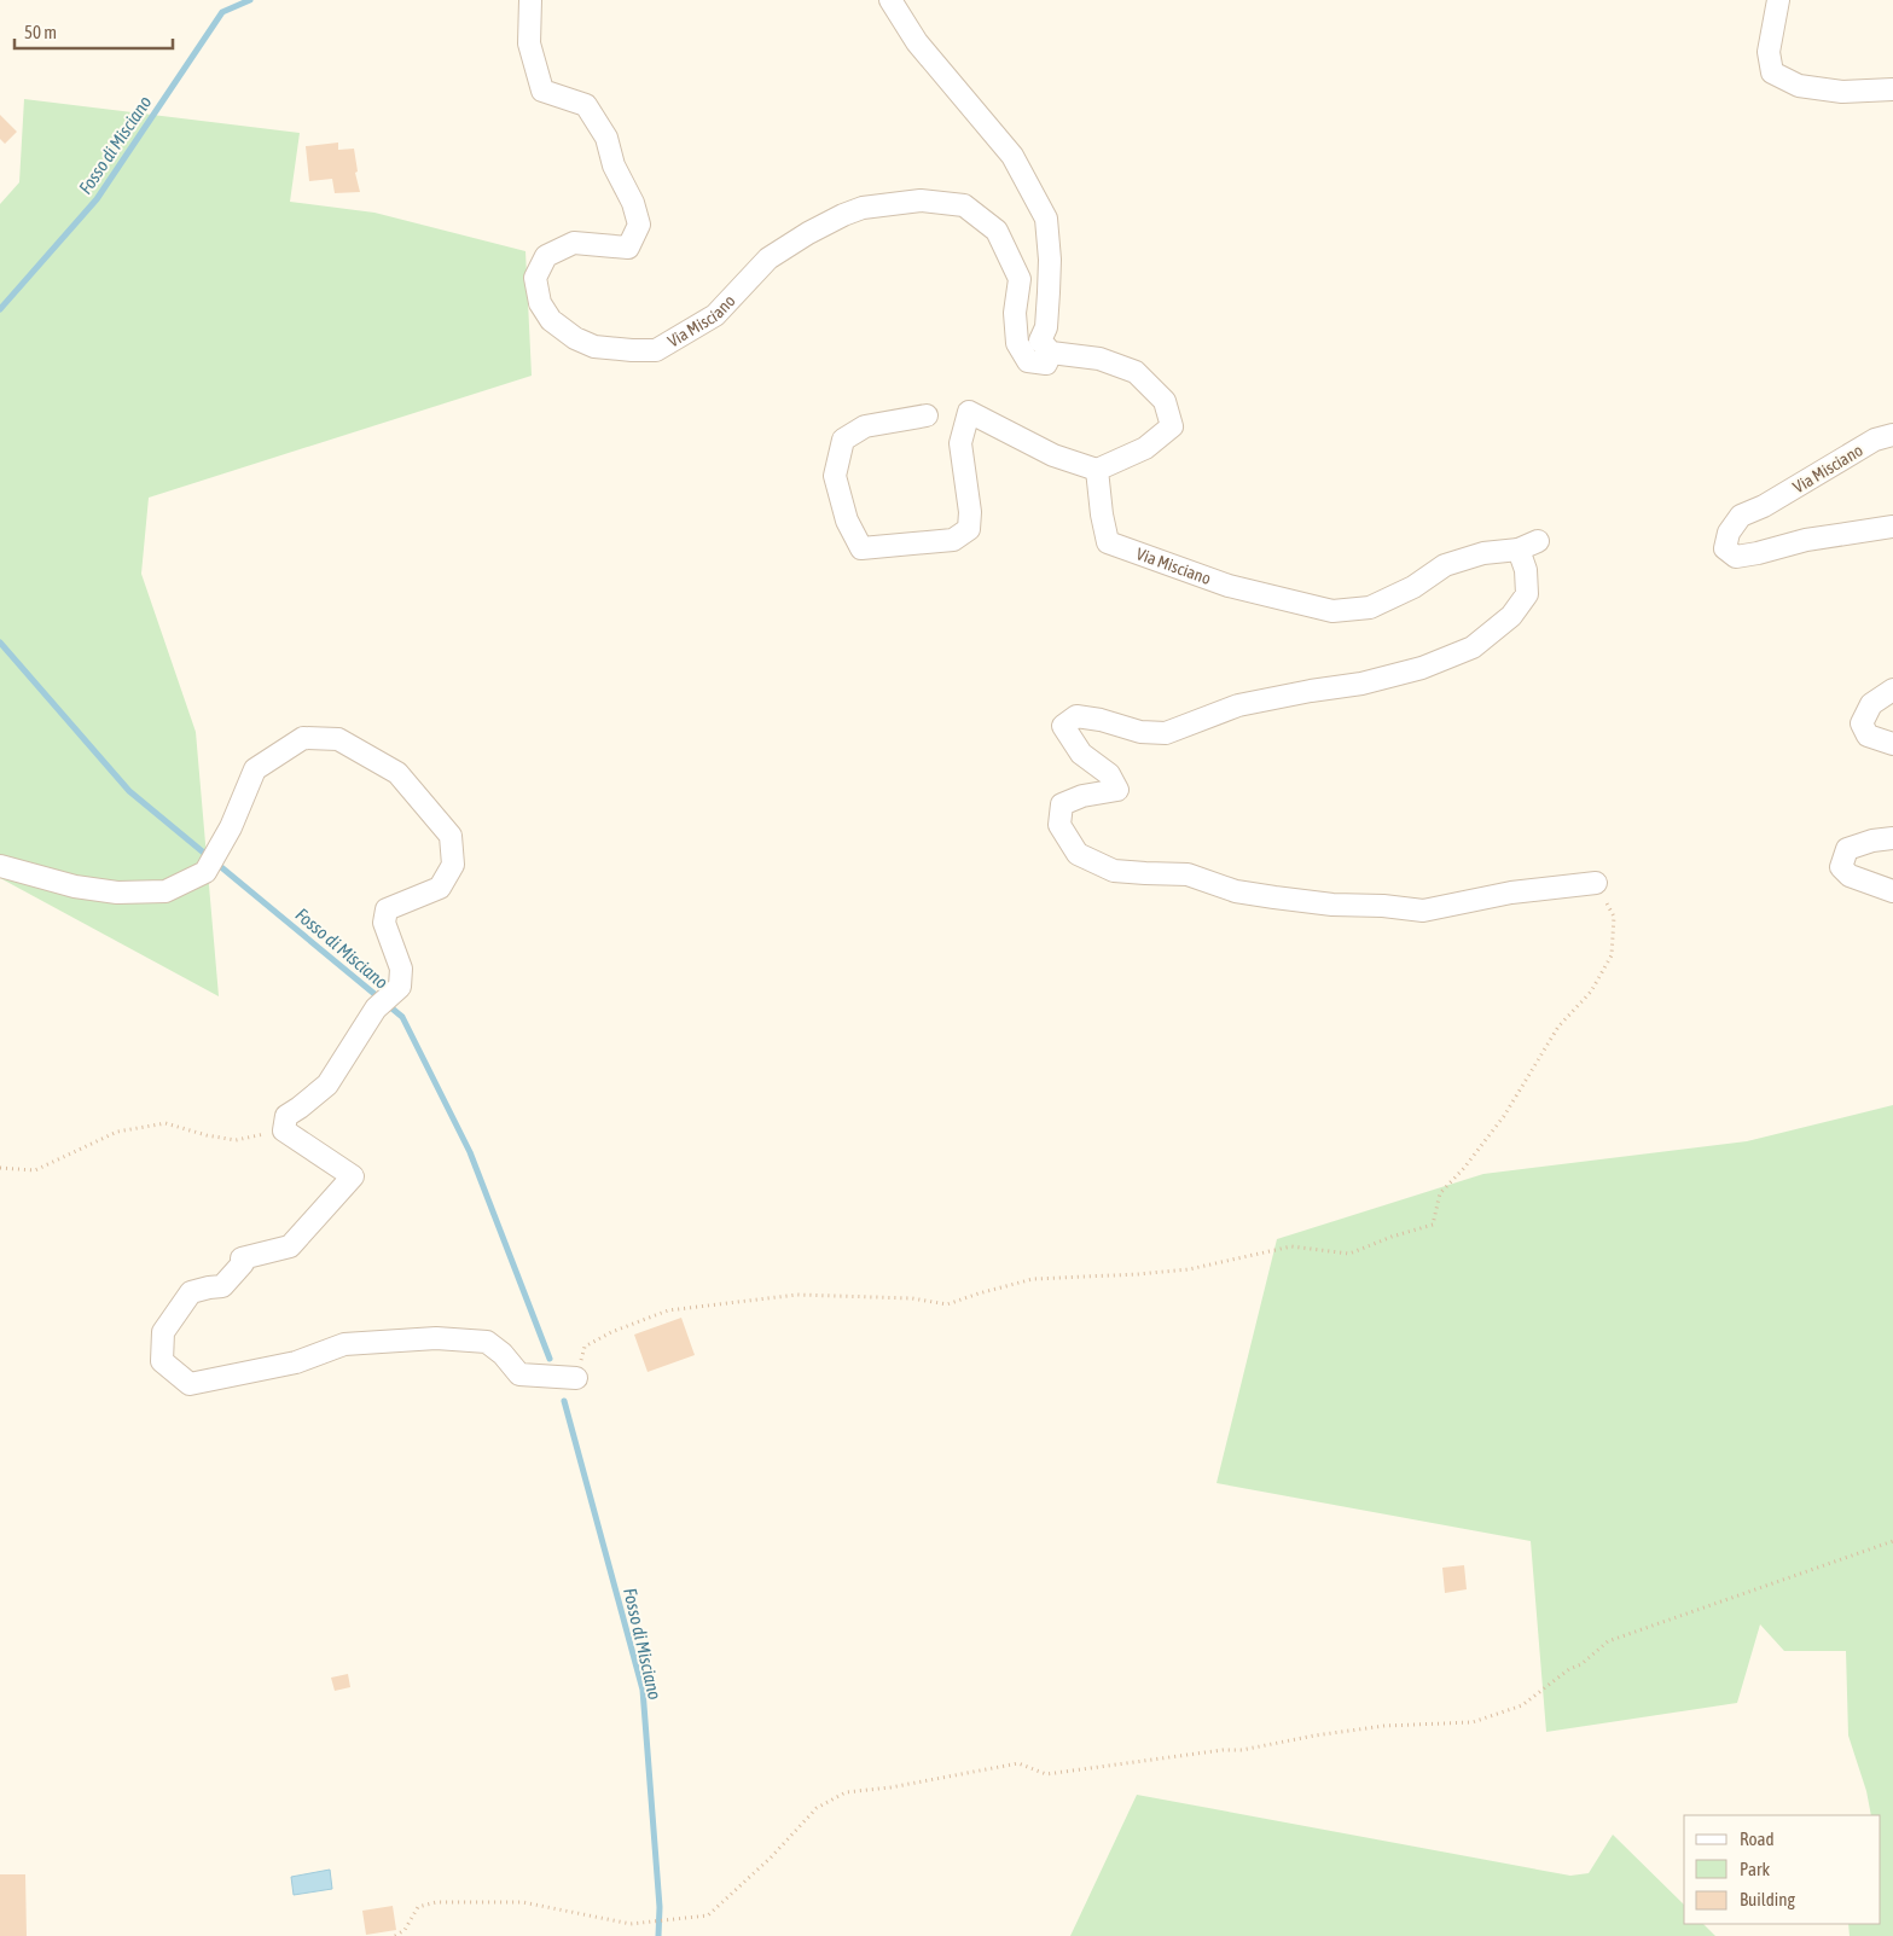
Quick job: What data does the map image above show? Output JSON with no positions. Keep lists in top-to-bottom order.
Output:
{
  "streets": {
    "street": ["Via Misciano"]
  },
  "water": ["Fosso di Misciano"],
  "legend": ["Road", "Park", "Building"],
  "scale_bar": "50 m"
}
